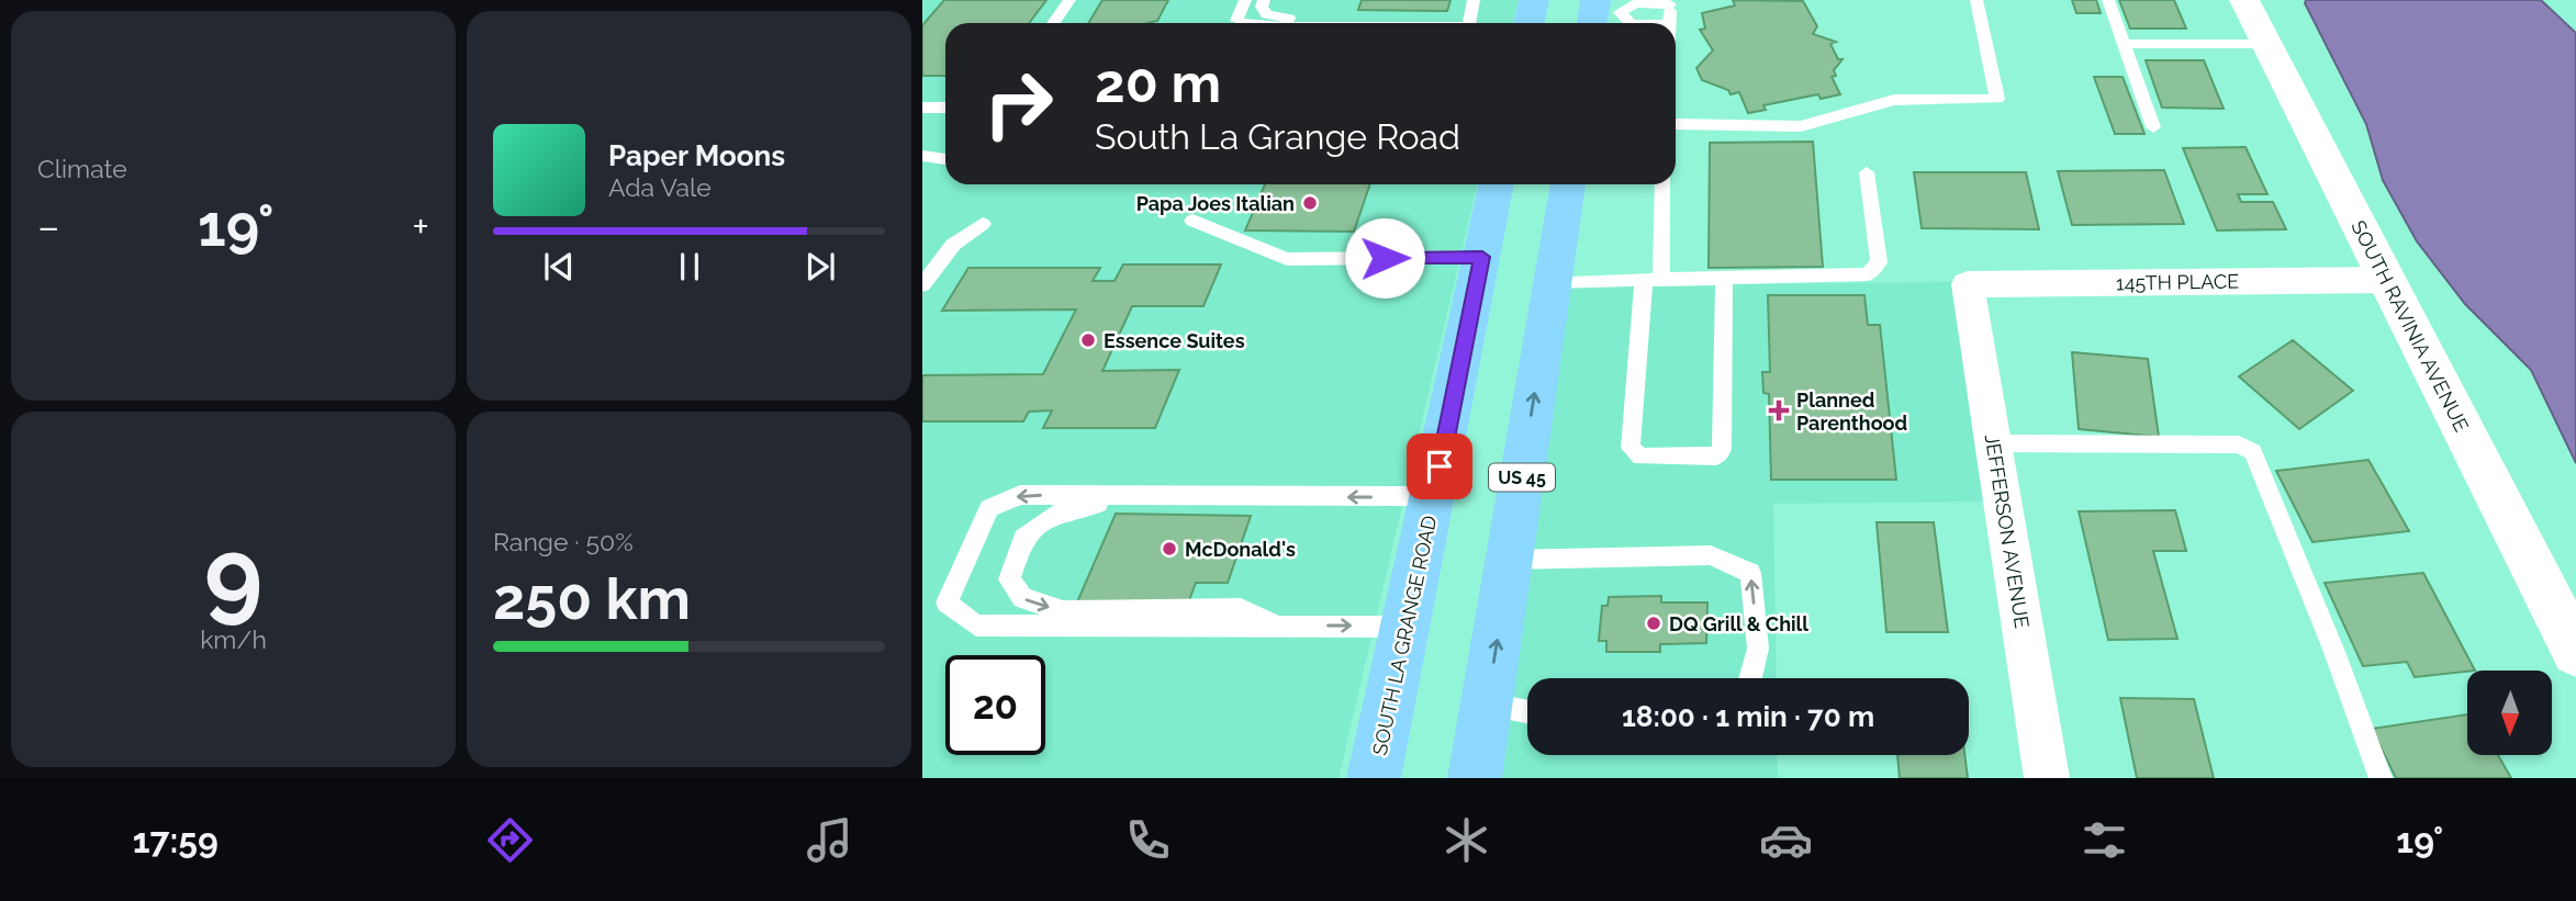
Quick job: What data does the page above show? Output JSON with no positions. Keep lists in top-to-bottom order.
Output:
{
  "streets": {
    "highway": ["US 45", "SOUTH LA GRANGE ROAD"],
    "street": ["145TH PLACE", "SOUTH RAVINIA AVENUE", "JEFFERSON AVENUE"]
  },
  "crossings": [
    ["145TH PLACE", "SOUTH RAVINIA AVENUE"],
    ["145TH PLACE", "JEFFERSON AVENUE"]
  ],
  "places": {
    "other": [
      "Papa Joes Italian",
      "Essence Suites",
      "McDonald's",
      "DQ Grill & Chill"
    ],
    "health": ["Planned Parenthood"]
  },
  "north": "bottom",
  "page": {
    "tile": [
      "Climate",
      ["9", "km/h"],
      ["Range · 50%", "250 km"]
    ],
    "turn": ["20 m", "South La Grange Road"],
    "song": ["Paper Moons", "Ada Vale"],
    "heat": ["−", "19°", "+"],
    "limit": "20",
    "trip": "18:00 · 1 min · 70 m",
    "tabs": ["17:59", "19°"]
  }
}
